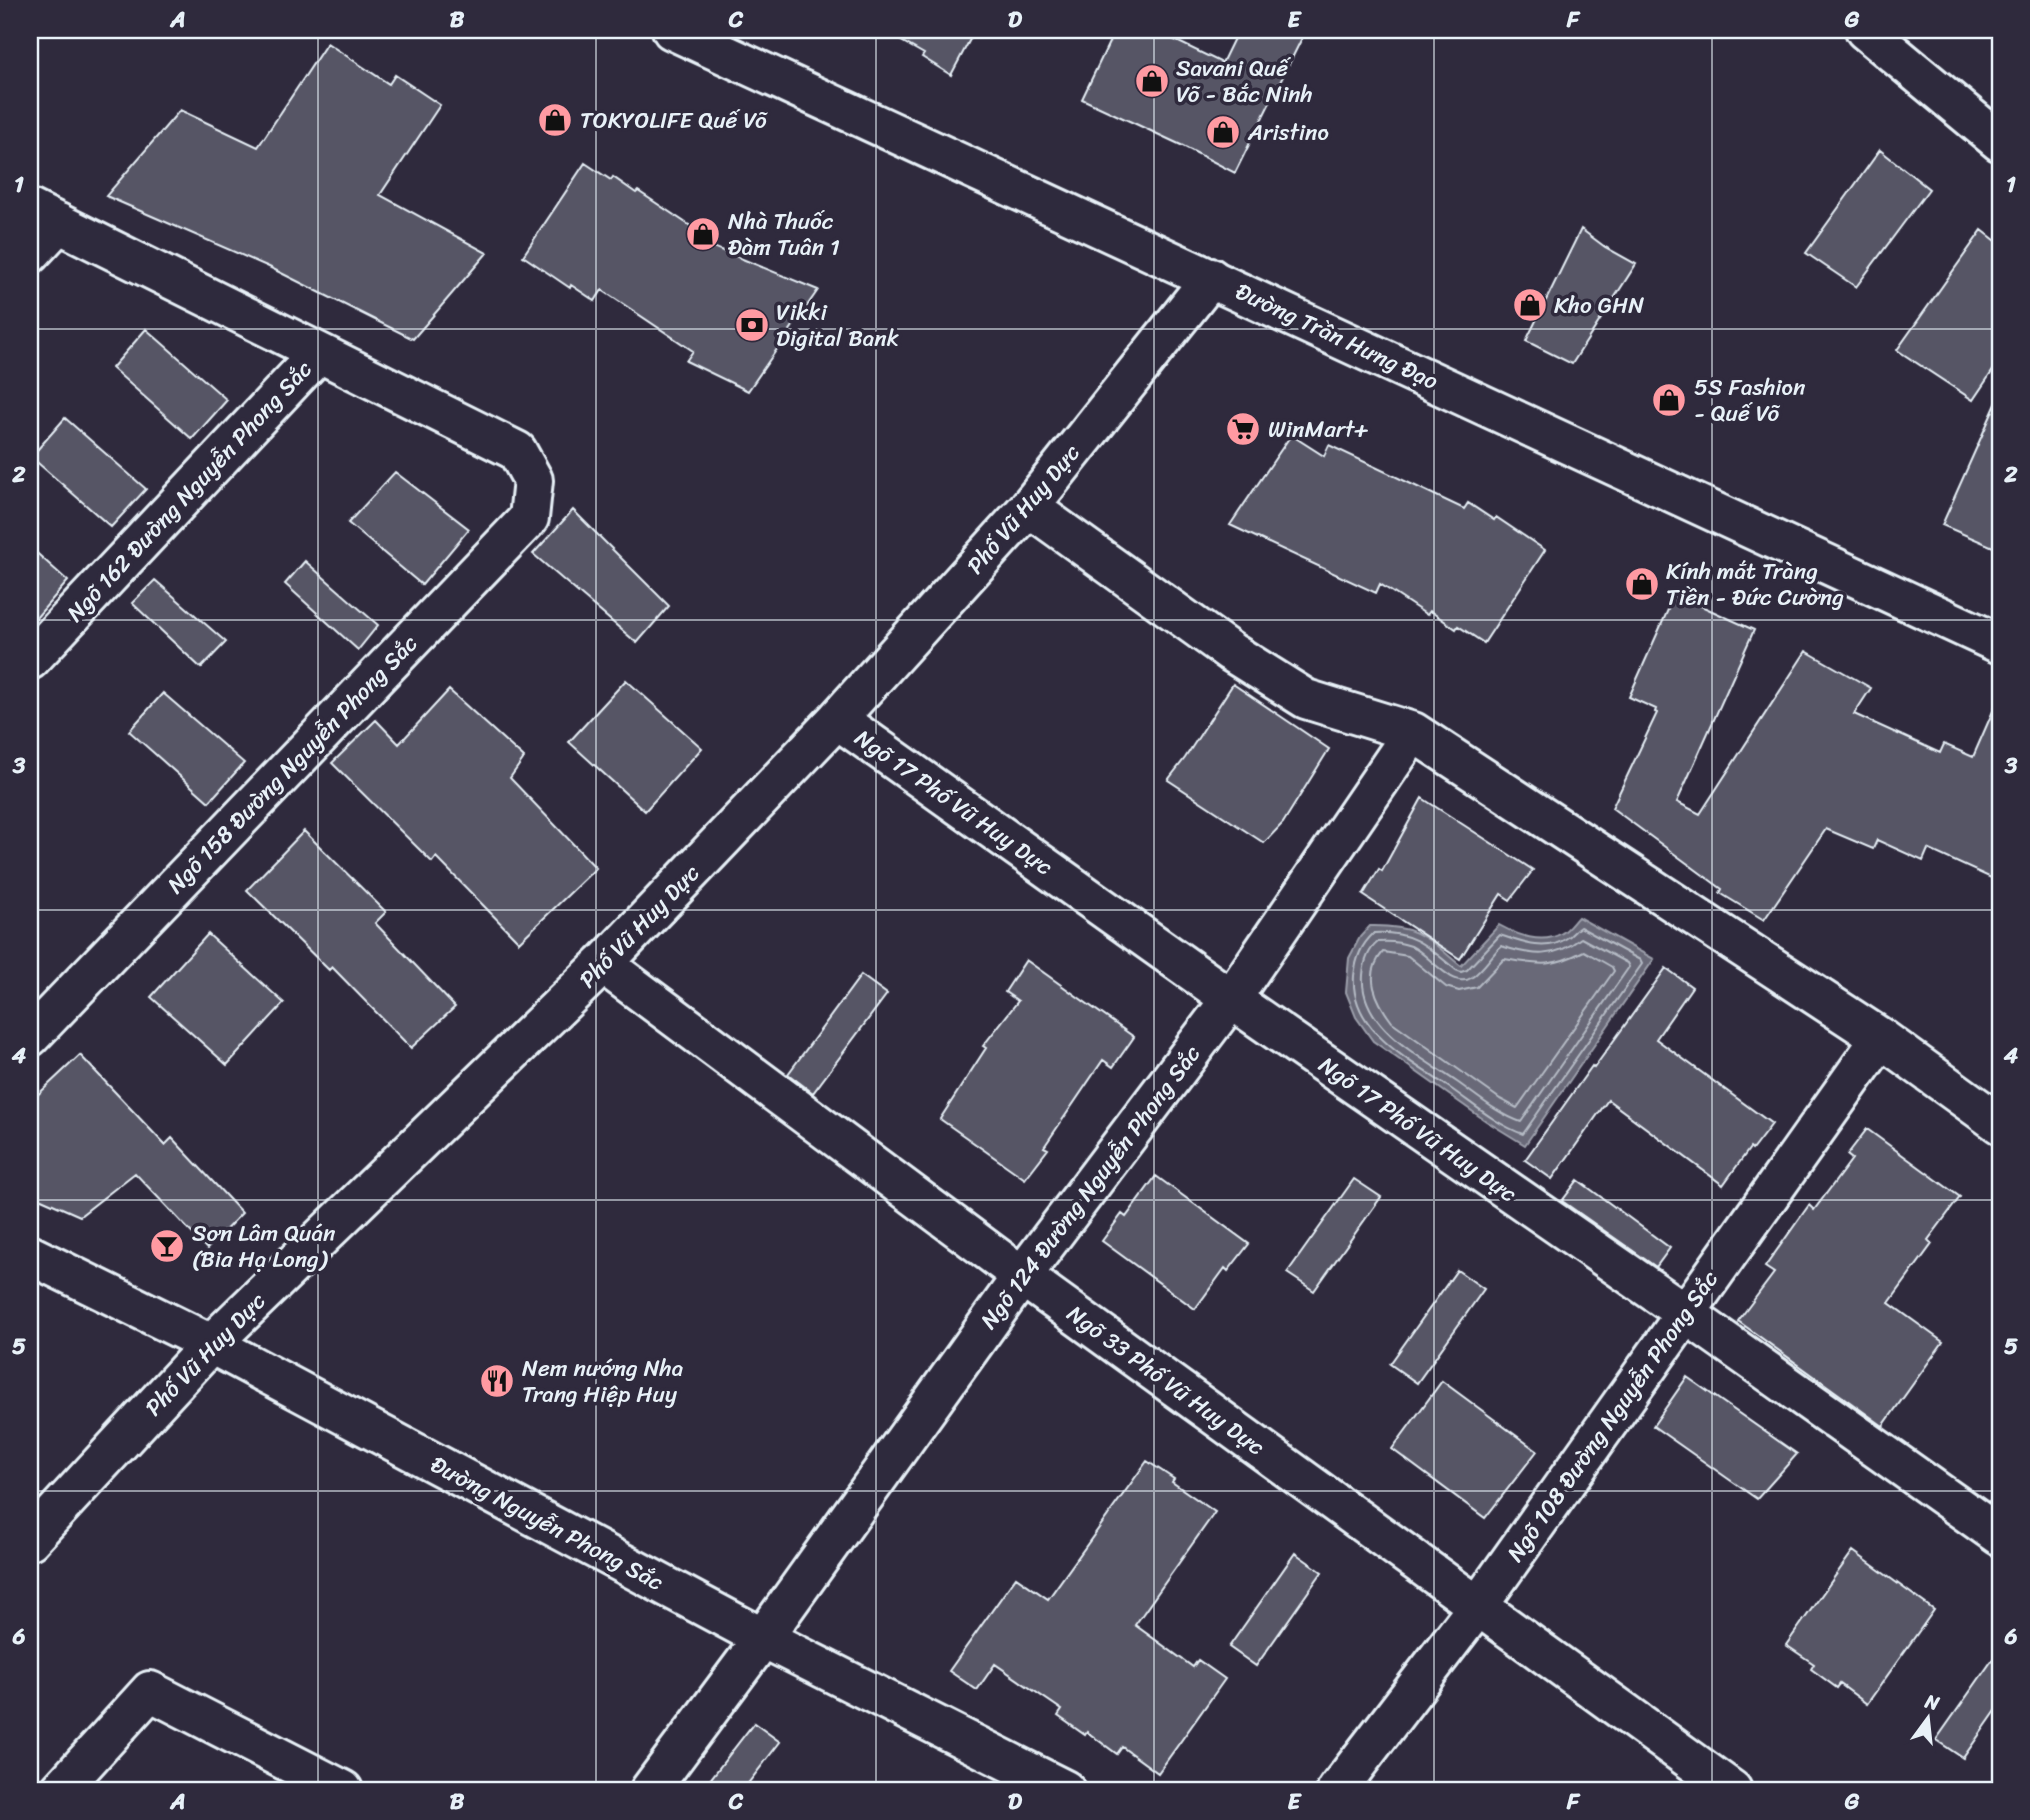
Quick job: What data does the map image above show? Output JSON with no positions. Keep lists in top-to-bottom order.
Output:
{
  "streets": {
    "main road": [
      "Đường Trần Hưng Đạo",
      "Ngõ 162 Đường Nguyễn Phong Sắc",
      "Phố Vũ Huy Dực",
      "Ngõ 158 Đường Nguyễn Phong Sắc",
      "Ngõ 17 Phố Vũ Huy Dực",
      "Ngõ 124 Đường Nguyễn Phong Sắc",
      "Ngõ 33 Phố Vũ Huy Dực",
      "Ngõ 108 Đường Nguyễn Phong Sắc",
      "Đường Nguyễn Phong Sắc"
    ]
  },
  "crossings": [
    ["Đường Trần Hưng Đạo", "Phố Vũ Huy Dực"],
    ["Ngõ 162 Đường Nguyễn Phong Sắc", "Ngõ 158 Đường Nguyễn Phong Sắc"],
    ["Phố Vũ Huy Dực", "Ngõ 17 Phố Vũ Huy Dực"],
    ["Phố Vũ Huy Dực", "Ngõ 33 Phố Vũ Huy Dực"],
    ["Phố Vũ Huy Dực", "Đường Nguyễn Phong Sắc"],
    ["Ngõ 17 Phố Vũ Huy Dực", "Ngõ 124 Đường Nguyễn Phong Sắc"],
    ["Ngõ 17 Phố Vũ Huy Dực", "Ngõ 108 Đường Nguyễn Phong Sắc"],
    ["Ngõ 124 Đường Nguyễn Phong Sắc", "Ngõ 33 Phố Vũ Huy Dực"],
    ["Ngõ 124 Đường Nguyễn Phong Sắc", "Đường Nguyễn Phong Sắc"],
    ["Ngõ 33 Phố Vũ Huy Dực", "Ngõ 108 Đường Nguyễn Phong Sắc"]
  ],
  "places": {
    "shop": [
      "Savani Quế Võ - Bắc Ninh",
      "TOKYOLIFE Quế Võ",
      "Aristino",
      "Nhà Thuốc Đàm Tuân 1",
      "Kho GHN",
      "5S Fashion - Quế Võ",
      "Kính mắt Tràng Tiền - Đức Cường"
    ],
    "bank": ["Vikki Digital Bank"],
    "supermarket": ["WinMart+"],
    "bar": ["Sơn Lâm Quán (Bia Hạ Long)"],
    "restaurant": ["Nem nướng Nha Trang Hiệp Huy"]
  },
  "north": "top",
  "grid": {
    "columns": [
      "A",
      "B",
      "C",
      "D",
      "E",
      "F",
      "G"
    ],
    "rows": [
      "1",
      "2",
      "3",
      "4",
      "5",
      "6"
    ]
  }
}
